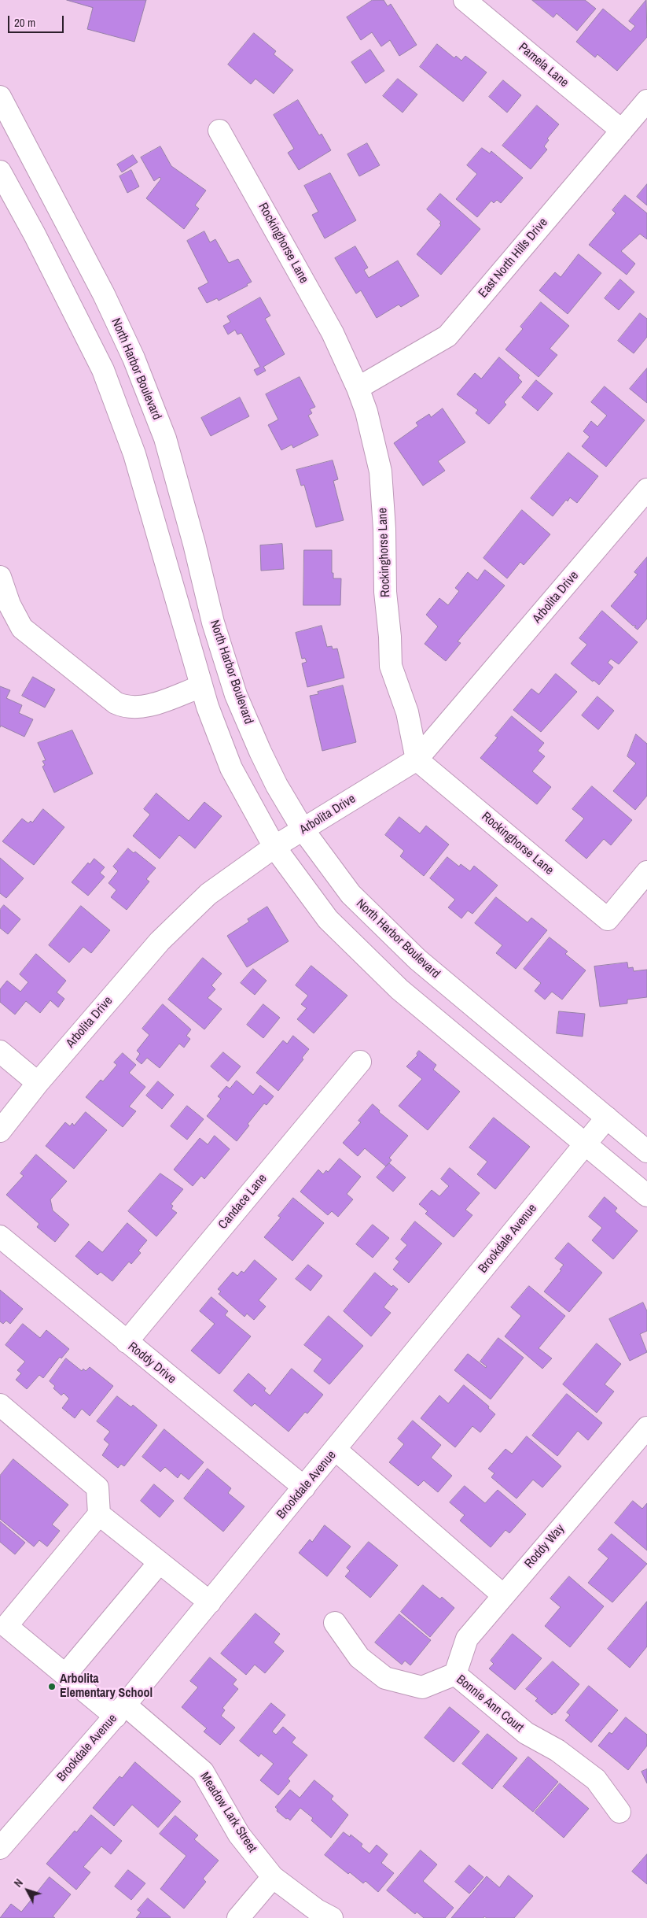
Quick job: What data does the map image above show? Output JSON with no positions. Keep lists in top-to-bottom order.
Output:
{
  "streets": {
    "street": [
      "Pamela Lane",
      "Rockinghorse Lane",
      "East North Hills Drive",
      "North Harbor Boulevard",
      "Arbolita Drive",
      "Candace Lane",
      "Brookdale Avenue",
      "Roddy Drive",
      "Roddy Way",
      "Bonnie Ann Court",
      "Meadow Lark Street"
    ]
  },
  "crossings": [
    ["Pamela Lane", "East North Hills Drive"],
    ["Rockinghorse Lane", "East North Hills Drive"],
    ["Rockinghorse Lane", "Arbolita Drive"],
    ["North Harbor Boulevard", "Arbolita Drive"],
    ["North Harbor Boulevard", "Brookdale Avenue"],
    ["Candace Lane", "Roddy Drive"],
    ["Brookdale Avenue", "Roddy Drive"],
    ["Brookdale Avenue", "Meadow Lark Street"],
    ["Roddy Way", "Bonnie Ann Court"]
  ],
  "places": ["Arbolita Elementary School"],
  "scale_bar": "20 m",
  "north": "top left"
}
